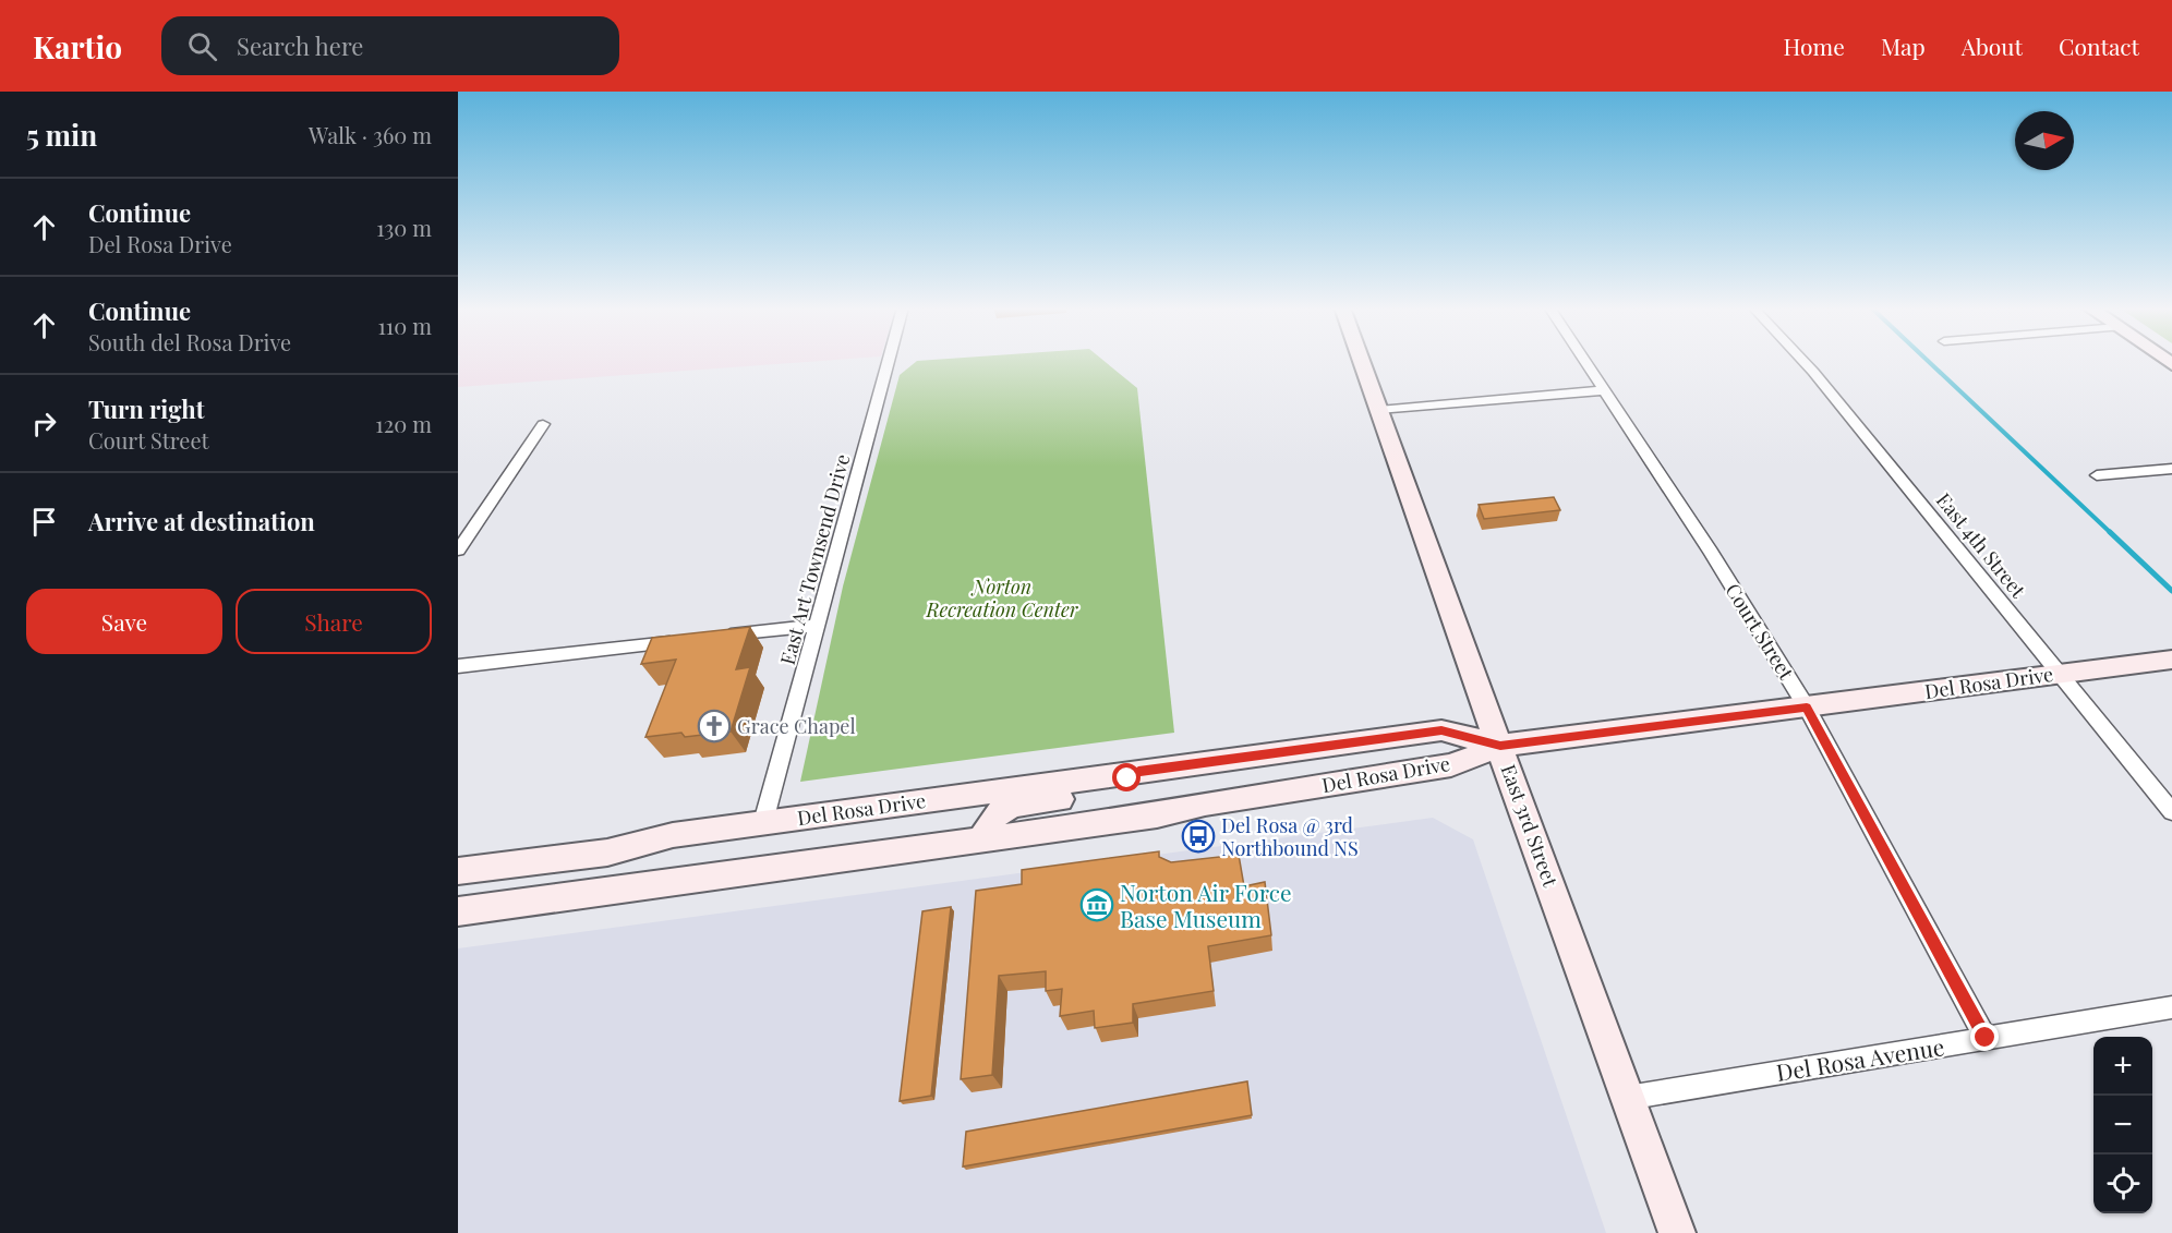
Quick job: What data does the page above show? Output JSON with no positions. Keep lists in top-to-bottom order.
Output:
{
  "streets": {
    "street": [
      "East 4th Street",
      "East Art Townsend Drive",
      "Court Street",
      "Del Rosa Drive",
      "East 3rd Street",
      "Del Rosa Avenue"
    ]
  },
  "crossings": [
    ["East 4th Street", "Del Rosa Drive"],
    ["East Art Townsend Drive", "Del Rosa Drive"],
    ["Court Street", "Del Rosa Drive"],
    ["Court Street", "Del Rosa Avenue"],
    ["Del Rosa Drive", "East 3rd Street"],
    ["East 3rd Street", "Del Rosa Avenue"]
  ],
  "parks": ["Norton Recreation Center"],
  "places": {
    "church": ["Grace Chapel"],
    "bus stop": ["Del Rosa @ 3rd Northbound NS"],
    "museum": ["Norton Air Force Base Museum"]
  },
  "north": "right",
  "page": {
    "header": "Kartio",
    "search": "Search here",
    "nav": [
      "Home",
      "Map",
      "About",
      "Contact"
    ],
    "heading": ["5 min", "Walk · 360 m"],
    "list": [
      ["Continue", "Del Rosa Drive", "130 m"],
      ["Continue", "South del Rosa Drive", "110 m"],
      ["Turn right", "Court Street", "120 m"],
      "Arrive at destination"
    ],
    "buttons": ["Save", "Share"],
    "map_buttons": ["+", "−"]
  }
}
